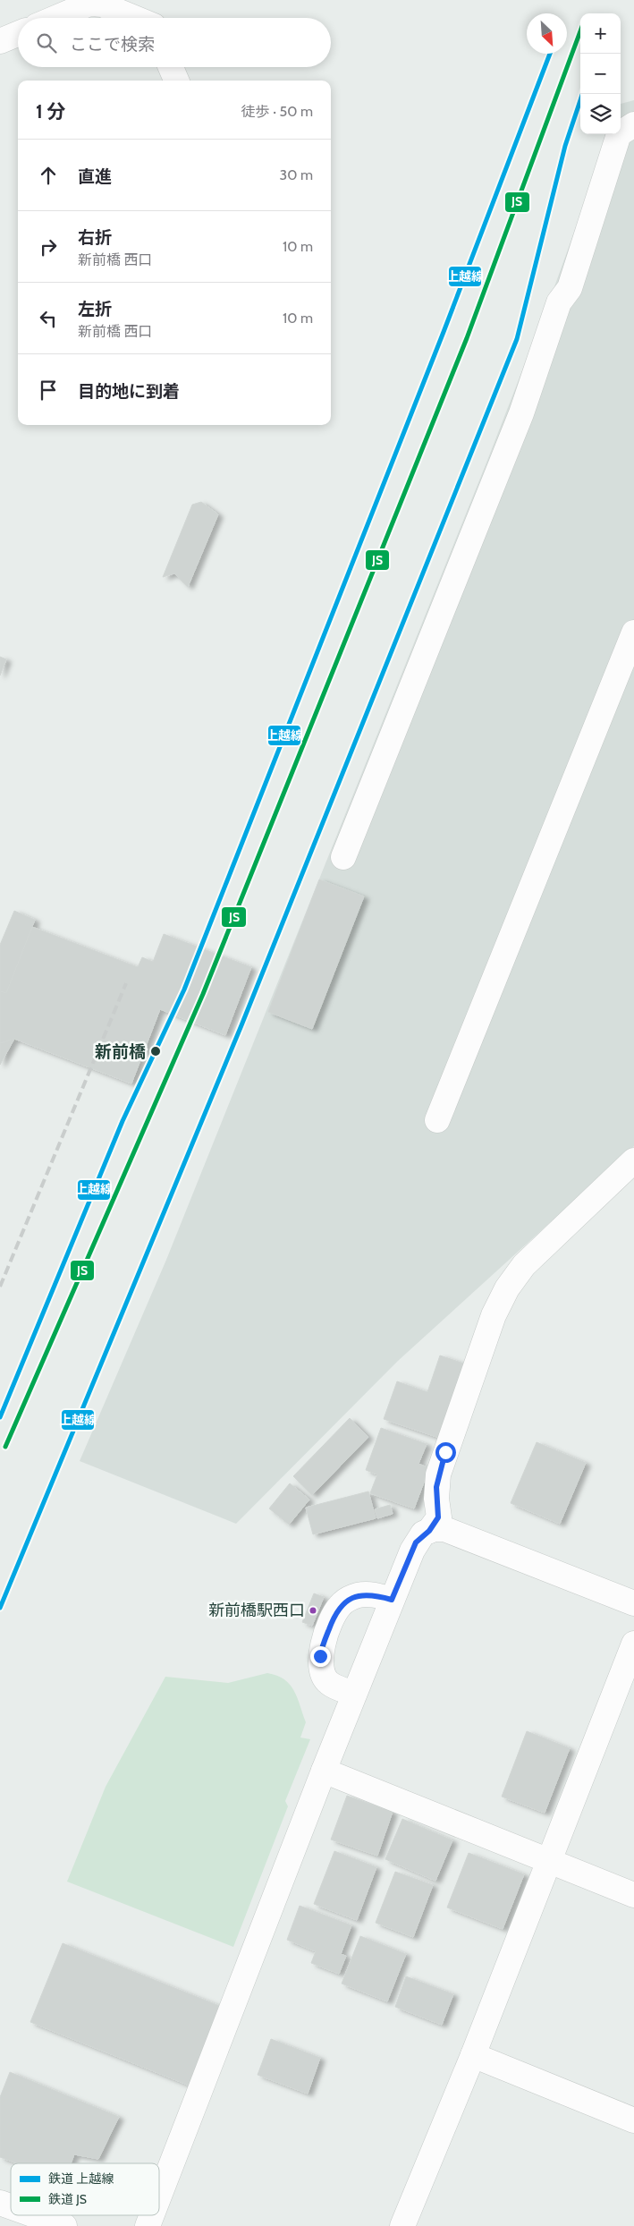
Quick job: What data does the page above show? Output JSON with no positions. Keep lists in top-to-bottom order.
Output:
{
  "places": ["新前橋", "新前橋駅西口"],
  "lines": ["rail line JS", "rail line 上越線"],
  "legend": ["鉄道 上越線", "鉄道 JS"],
  "north": "bottom right",
  "page": {
    "map_buttons": ["+", "−"],
    "search": "ここで検索",
    "heading": ["1 分", "徒歩 · 50 m"],
    "list": [
      ["直進", "30 m"],
      ["右折", "新前橋 西口", "10 m"],
      ["左折", "新前橋 西口", "10 m"],
      "目的地に到着"
    ]
  }
}
